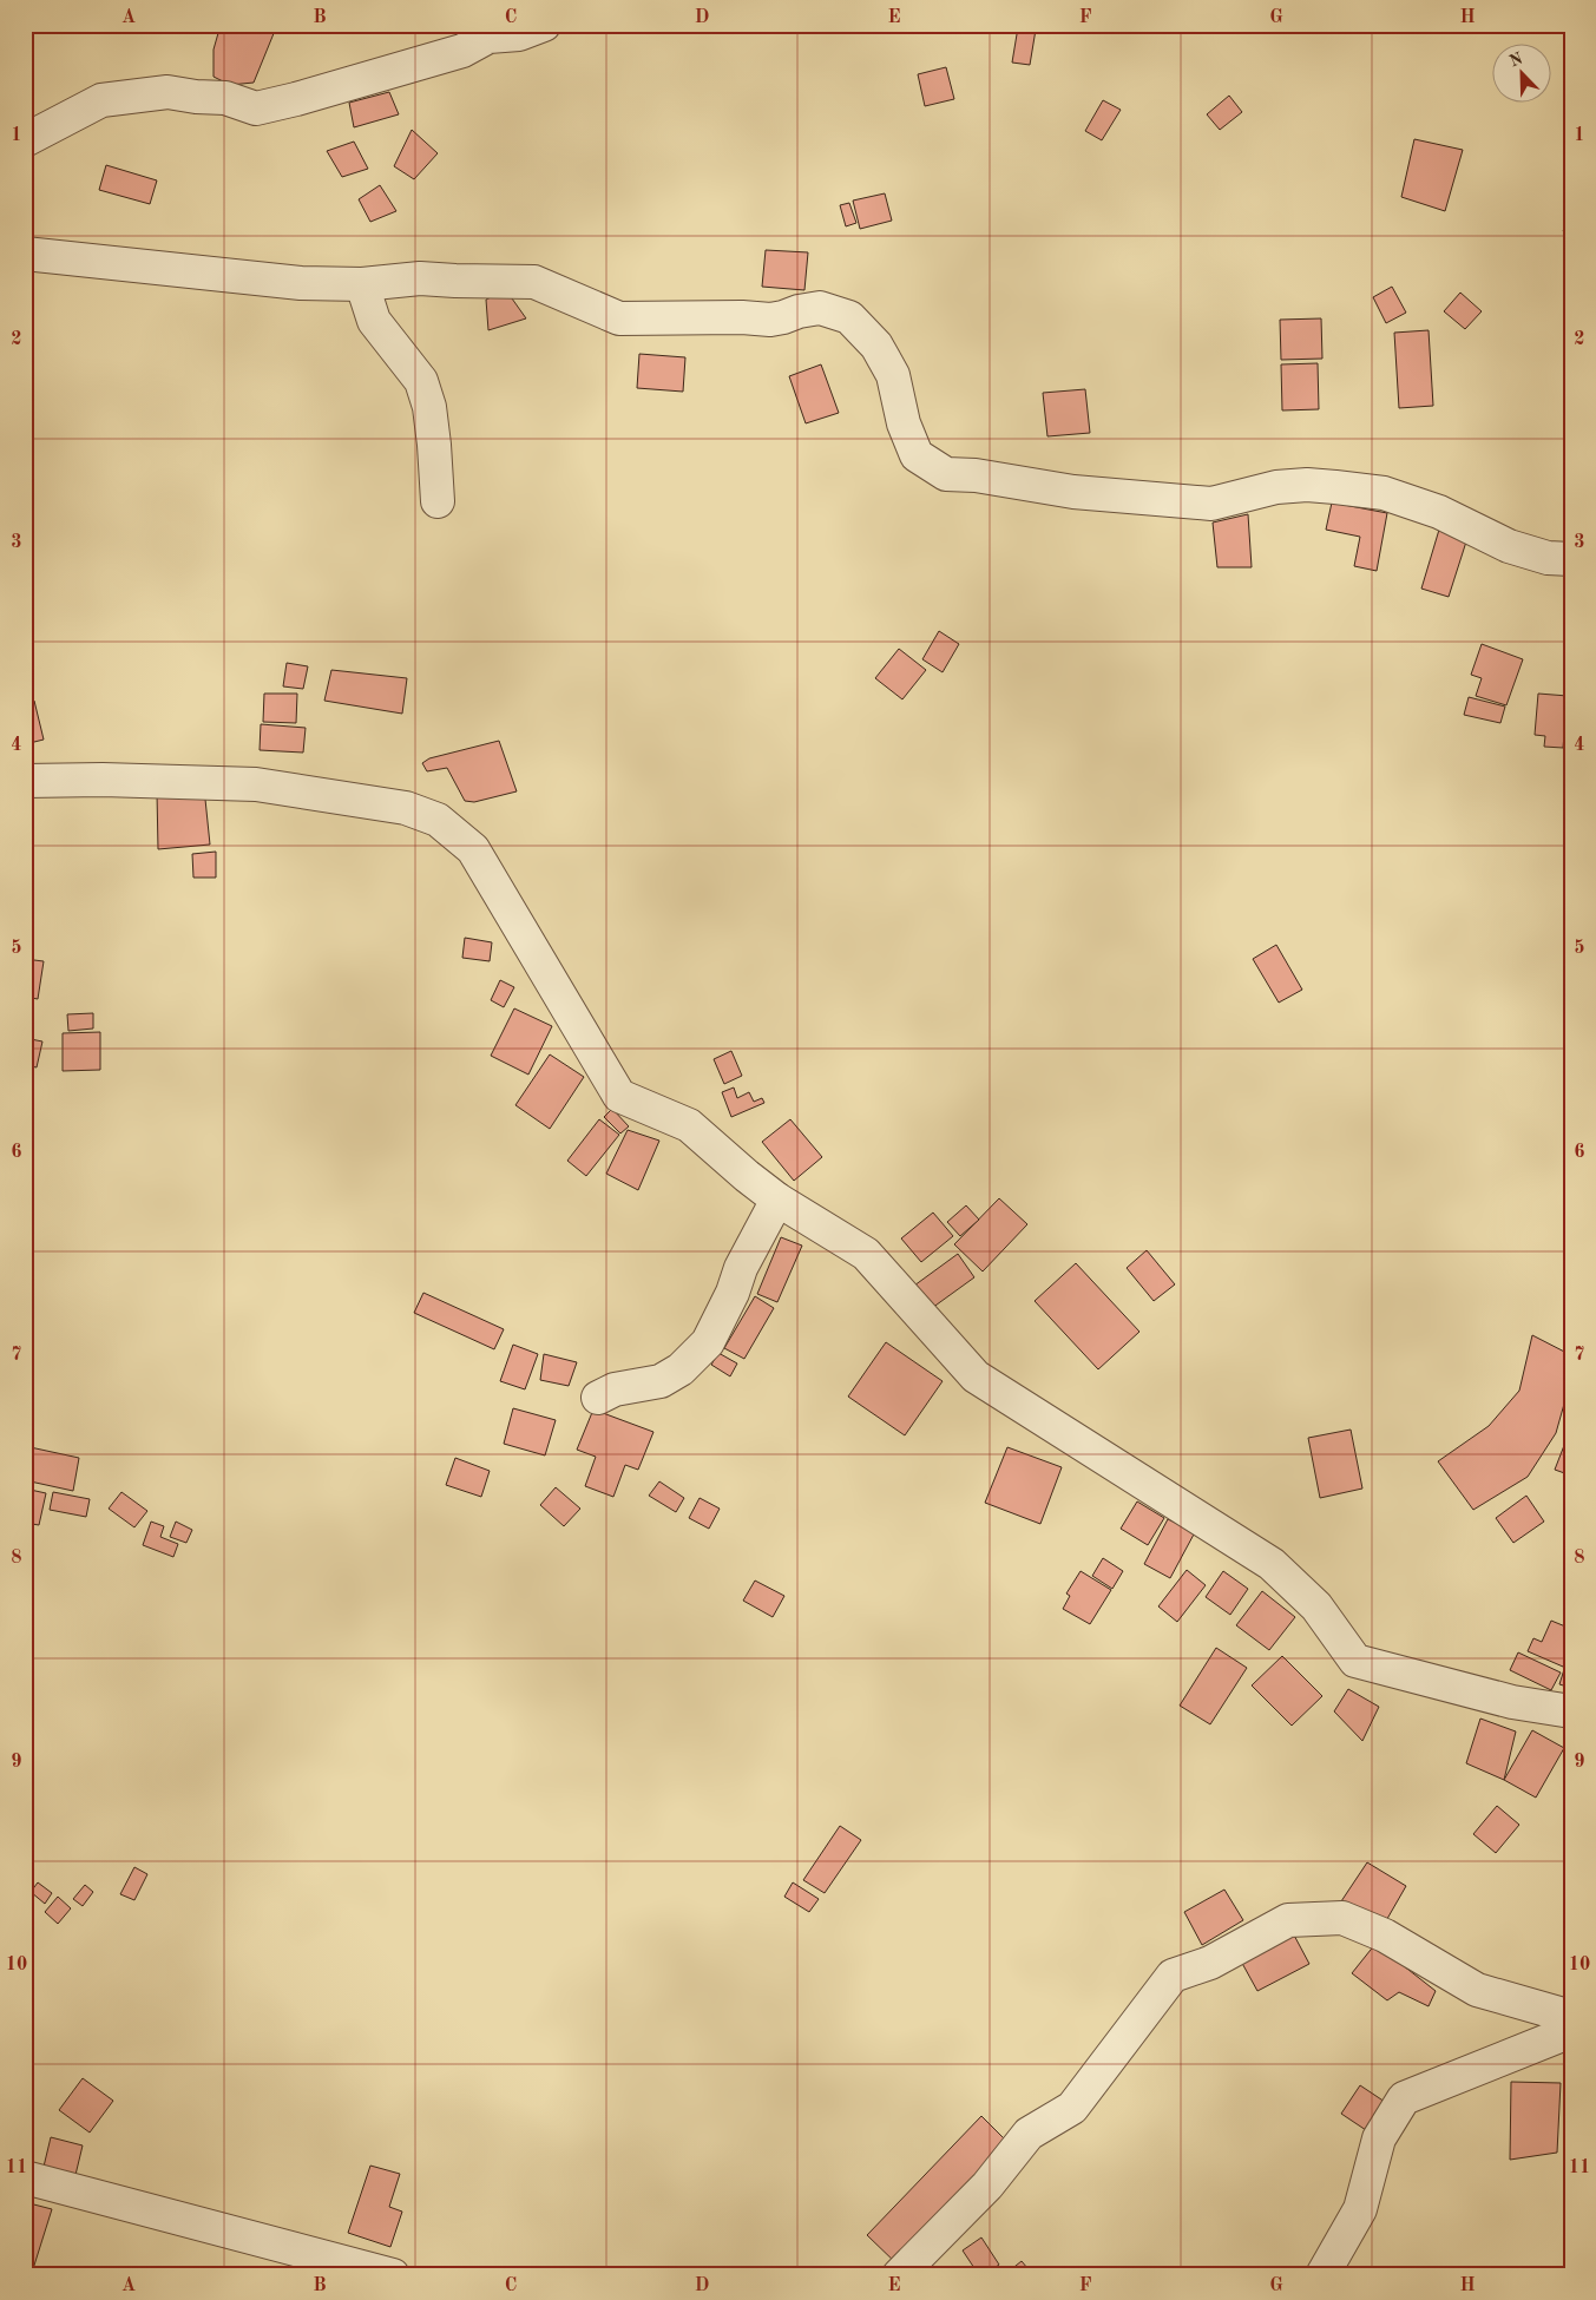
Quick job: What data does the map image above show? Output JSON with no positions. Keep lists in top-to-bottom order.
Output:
{
  "north": "top left",
  "grid": {
    "columns": [
      "A",
      "B",
      "C",
      "D",
      "E",
      "F",
      "G",
      "H"
    ],
    "rows": [
      "1",
      "2",
      "3",
      "4",
      "5",
      "6",
      "7",
      "8",
      "9",
      "10",
      "11"
    ]
  }
}
